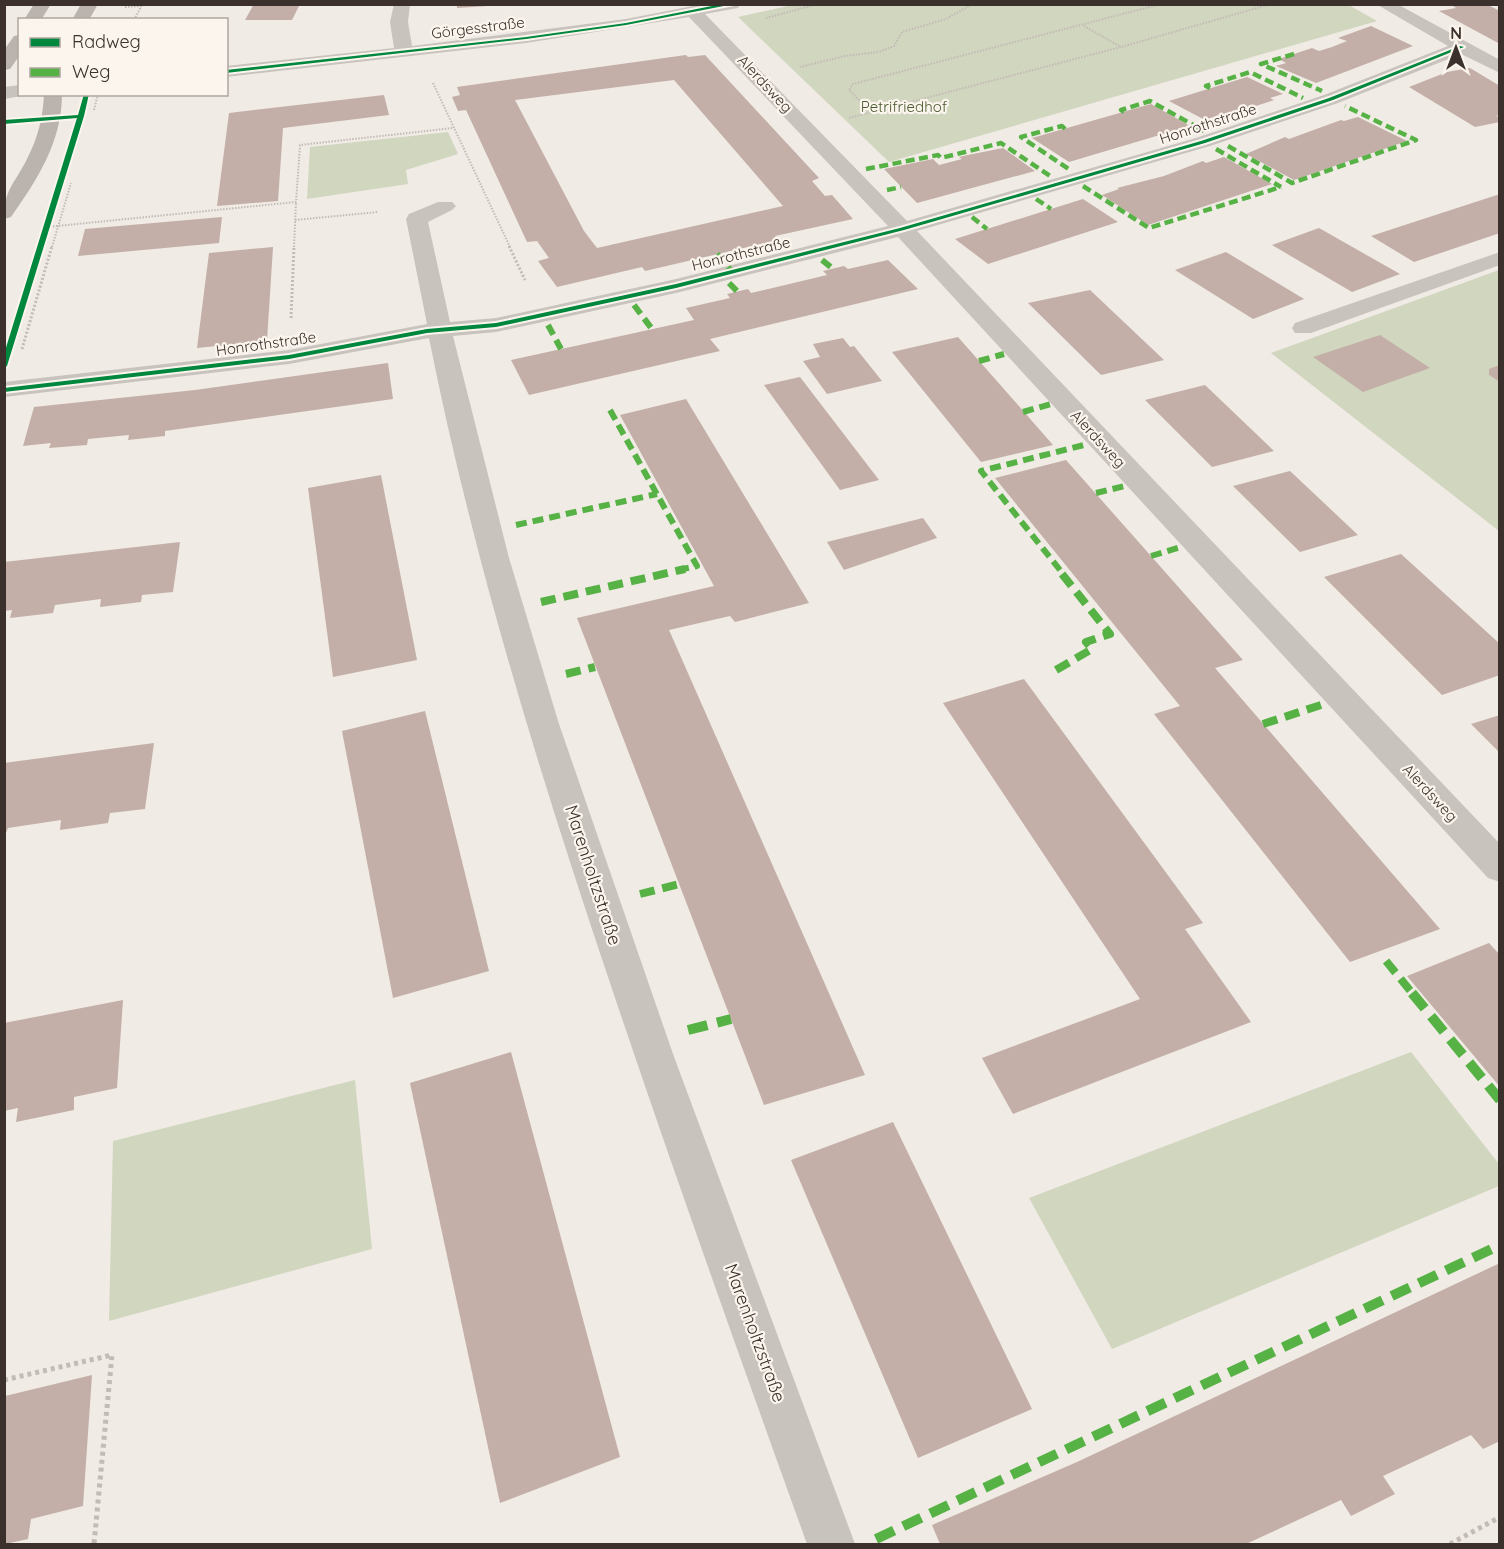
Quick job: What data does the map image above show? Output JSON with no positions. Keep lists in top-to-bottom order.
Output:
{
  "streets": {
    "street": [
      "Görgesstraße",
      "Alerdsweg",
      "Honrothstraße",
      "Marenholtzstraße"
    ]
  },
  "crossings": [
    ["Görgesstraße", "Alerdsweg"],
    ["Alerdsweg", "Honrothstraße"],
    ["Honrothstraße", "Marenholtzstraße"]
  ],
  "parks": ["Petrifriedhof"],
  "legend": ["Radweg", "Weg"],
  "north": "top"
}
